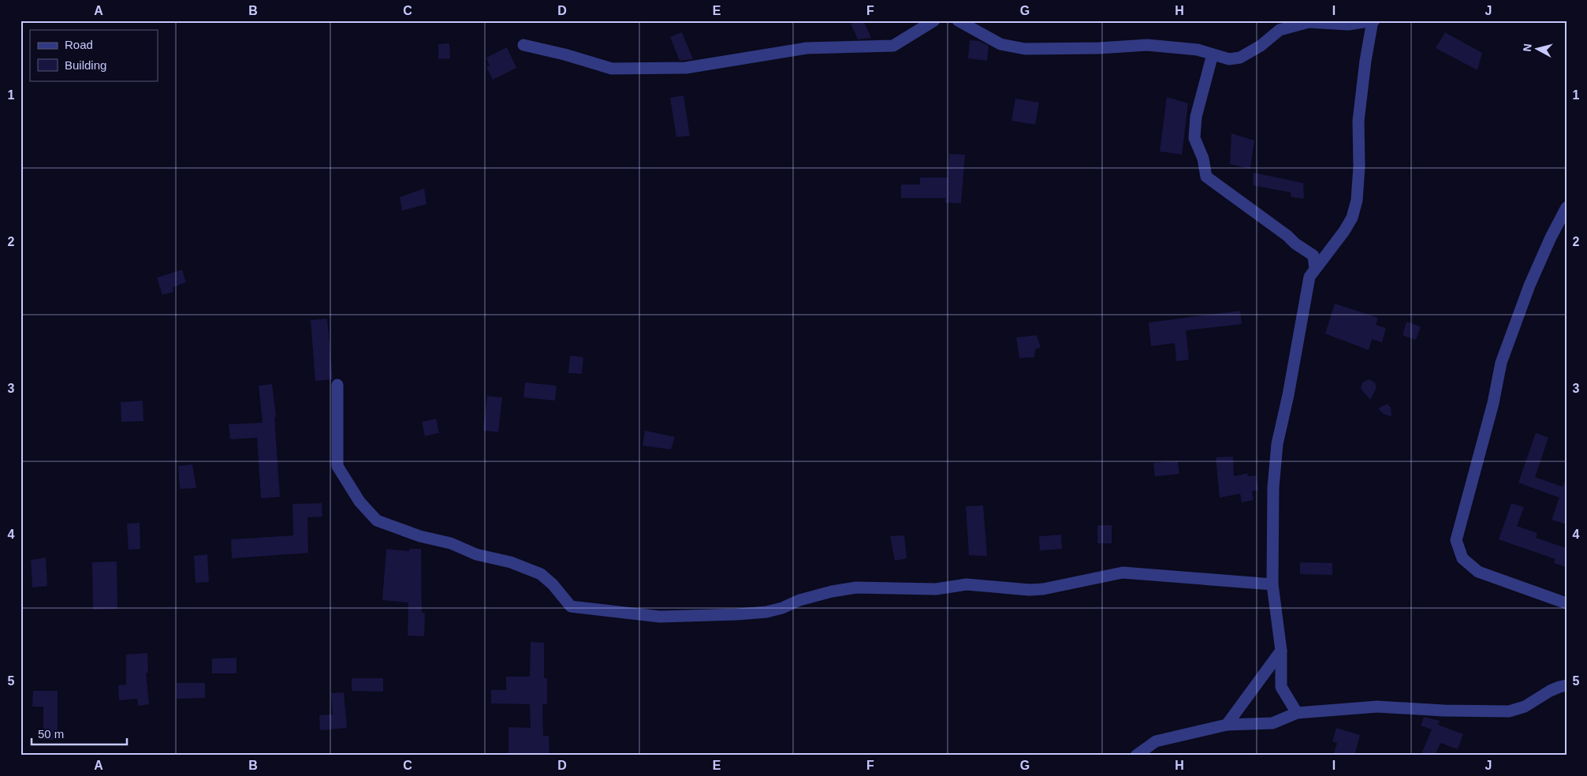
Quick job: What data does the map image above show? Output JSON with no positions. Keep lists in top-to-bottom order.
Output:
{
  "legend": ["Road", "Building"],
  "scale_bar": "50 m",
  "north": "left",
  "grid": {
    "columns": [
      "A",
      "B",
      "C",
      "D",
      "E",
      "F",
      "G",
      "H",
      "I",
      "J"
    ],
    "rows": [
      "1",
      "2",
      "3",
      "4",
      "5"
    ]
  }
}
